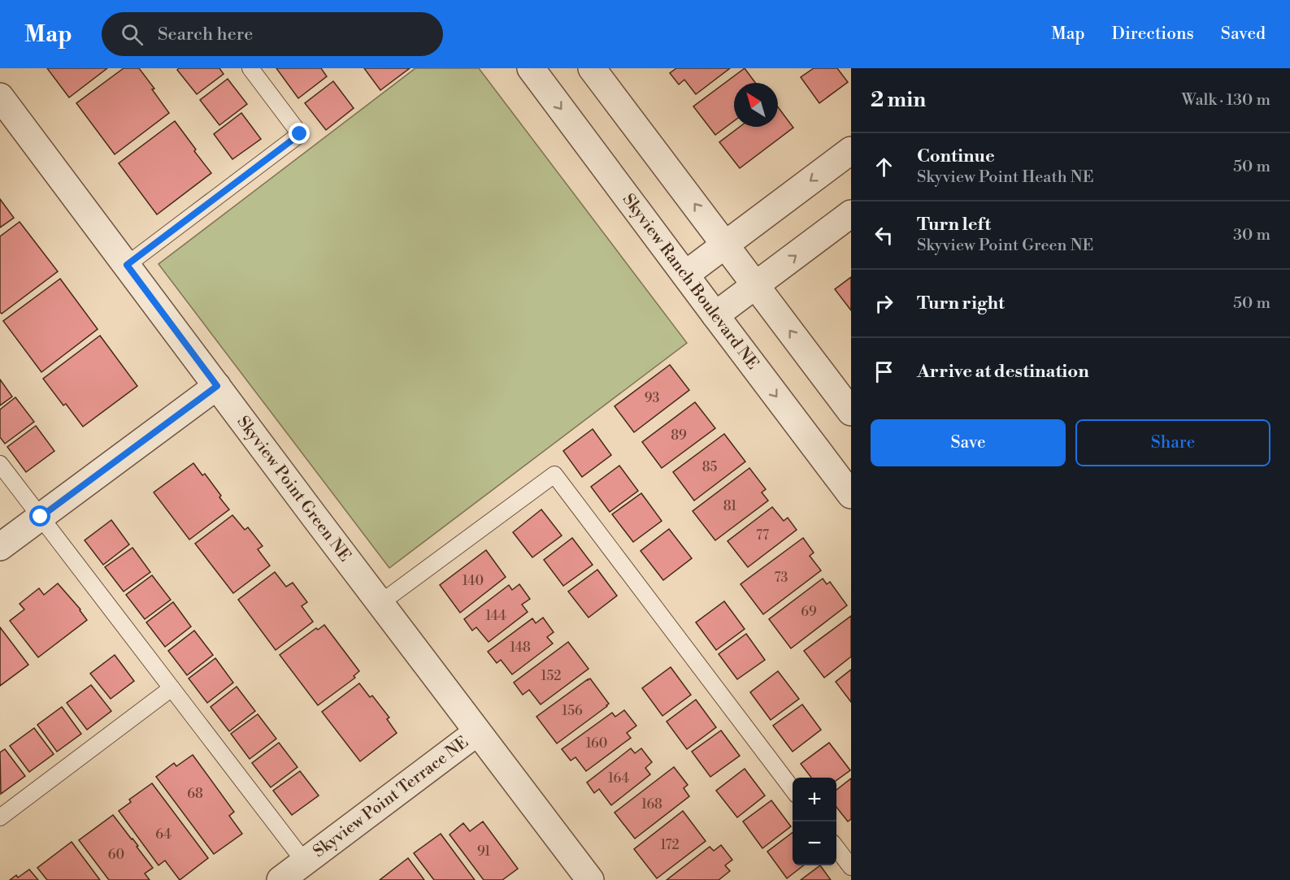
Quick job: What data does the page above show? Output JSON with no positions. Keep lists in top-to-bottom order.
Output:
{
  "streets": {
    "street": ["Skyview Ranch Boulevard NE", "Skyview Point Green NE", "Skyview Point Terrace NE"]
  },
  "crossings": [
    ["Skyview Point Green NE", "Skyview Point Terrace NE"]
  ],
  "house_numbers": [
    "93",
    "89",
    "85",
    "81",
    "77",
    "73",
    "140",
    "69",
    "144",
    "148",
    "152",
    "156",
    "160",
    "164",
    "68",
    "168",
    "64",
    "172",
    "91",
    "60"
  ],
  "north": "top left",
  "page": {
    "header": "Map",
    "search": "Search here",
    "nav": ["Map", "Directions", "Saved"],
    "heading": ["2 min", "Walk · 130 m"],
    "list": [
      ["Continue", "Skyview Point Heath NE", "50 m"],
      ["Turn left", "Skyview Point Green NE", "30 m"],
      ["Turn right", "50 m"],
      "Arrive at destination"
    ],
    "buttons": ["Save", "Share"],
    "map_buttons": ["+", "−"]
  }
}
